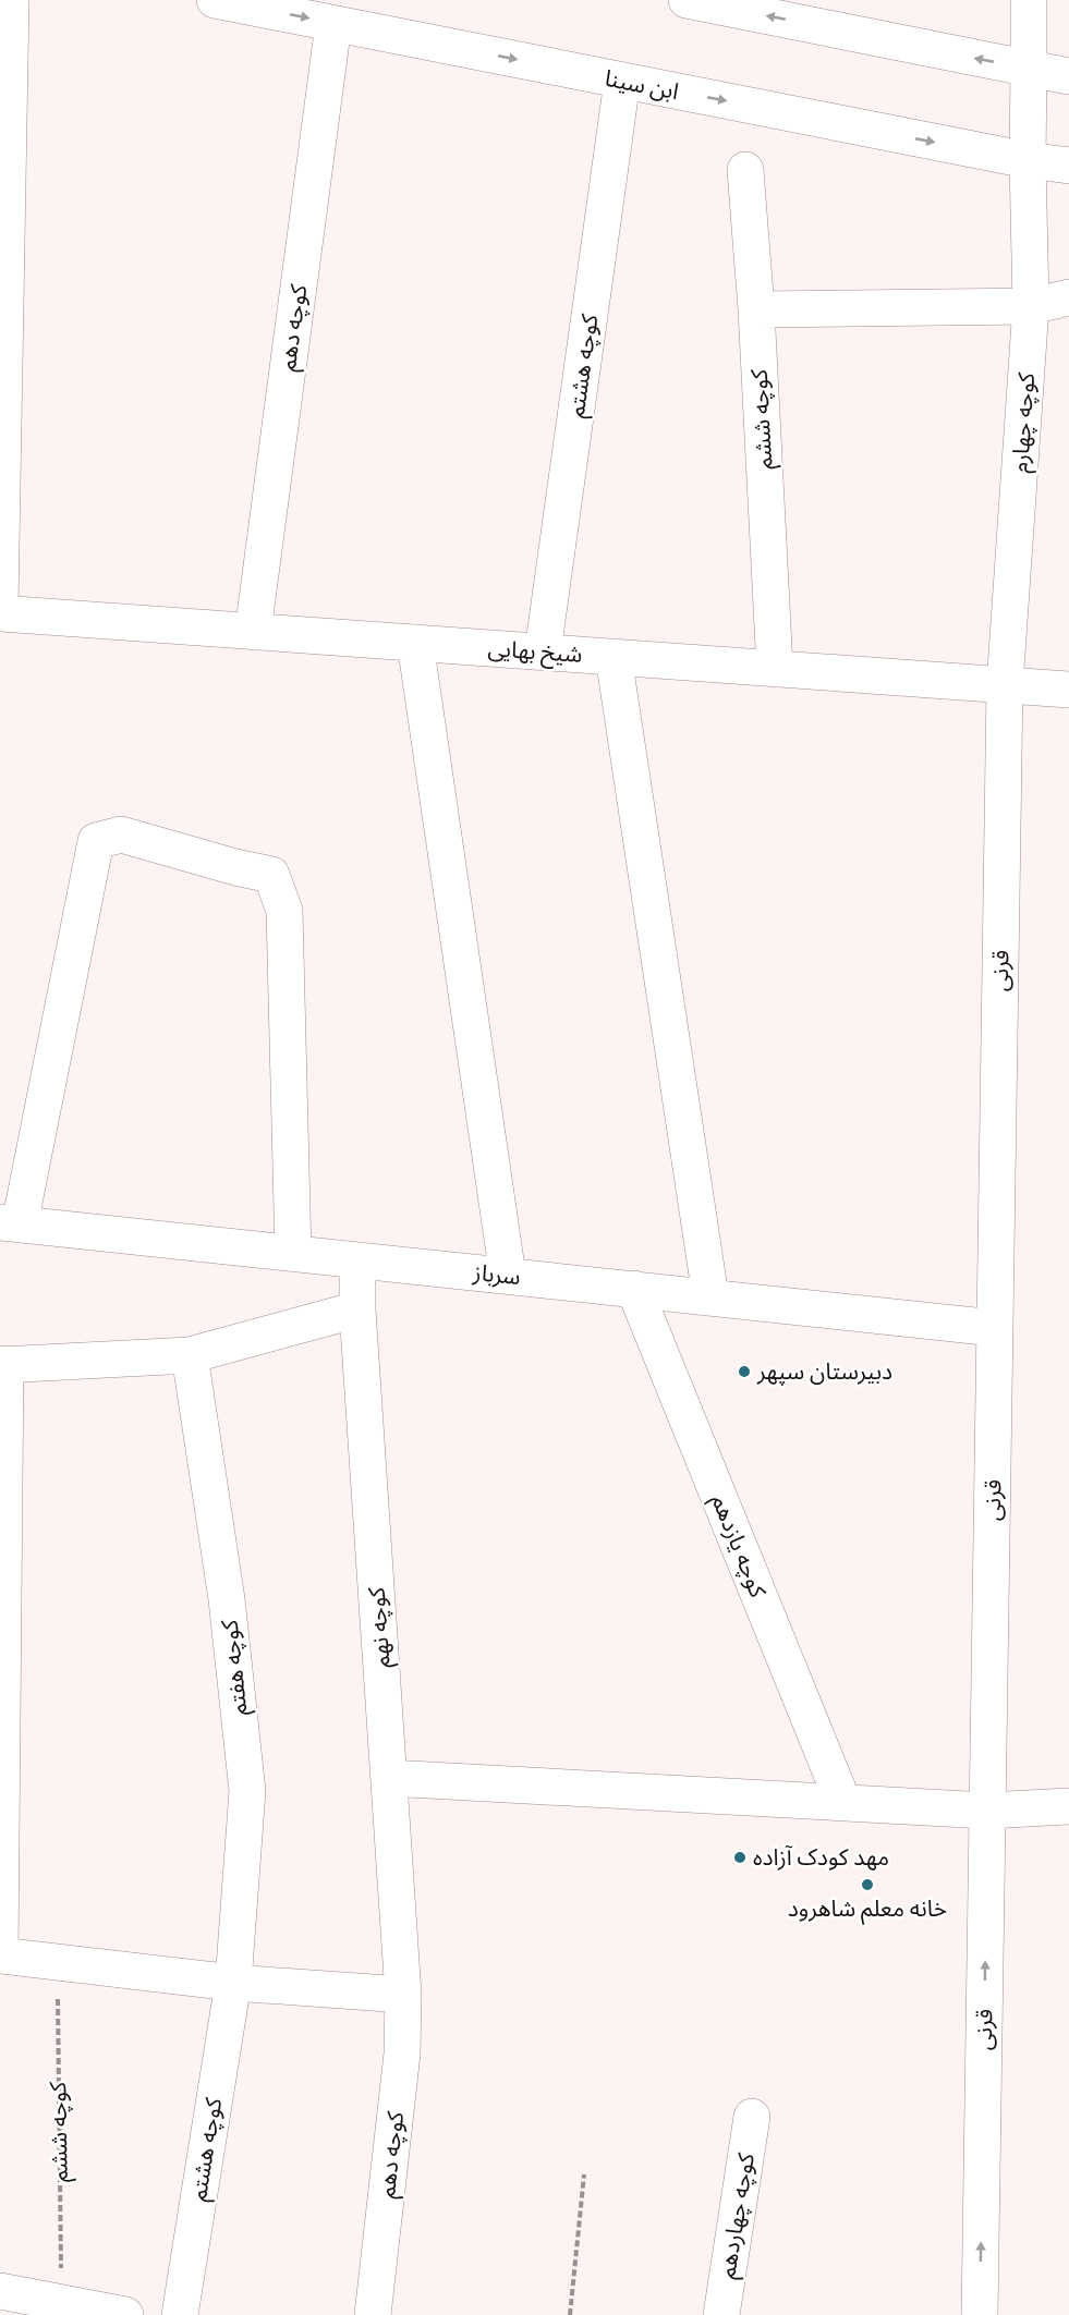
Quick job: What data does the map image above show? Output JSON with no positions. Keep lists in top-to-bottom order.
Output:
{
  "streets": {
    "street": [
      "ابن سینا",
      "کوچه دهم",
      "کوچه هشتم",
      "کوچه ششم",
      "کوچه چهارم",
      "شیخ بهایی",
      "قرنی",
      "سرباز",
      "کوچه یازدهم",
      "کوچه نهم",
      "کوچه هفتم",
      "کوچه چهاردهم"
    ]
  },
  "crossings": [
    ["ابن سینا", "کوچه دهم"],
    ["ابن سینا", "کوچه هشتم"],
    ["ابن سینا", "کوچه چهارم"],
    ["کوچه دهم", "شیخ بهایی"],
    ["کوچه دهم", "کوچه نهم"],
    ["کوچه هشتم", "شیخ بهایی"],
    ["کوچه هشتم", "کوچه هفتم"],
    ["کوچه ششم", "شیخ بهایی"],
    ["کوچه چهارم", "شیخ بهایی"],
    ["کوچه چهارم", "قرنی"],
    ["شیخ بهایی", "قرنی"],
    ["قرنی", "سرباز"],
    ["سرباز", "کوچه یازدهم"],
    ["سرباز", "کوچه نهم"]
  ],
  "places": ["دبیرستان سپهر", "مهد کودک آزاده", "خانه معلم شاهرود"]
}
